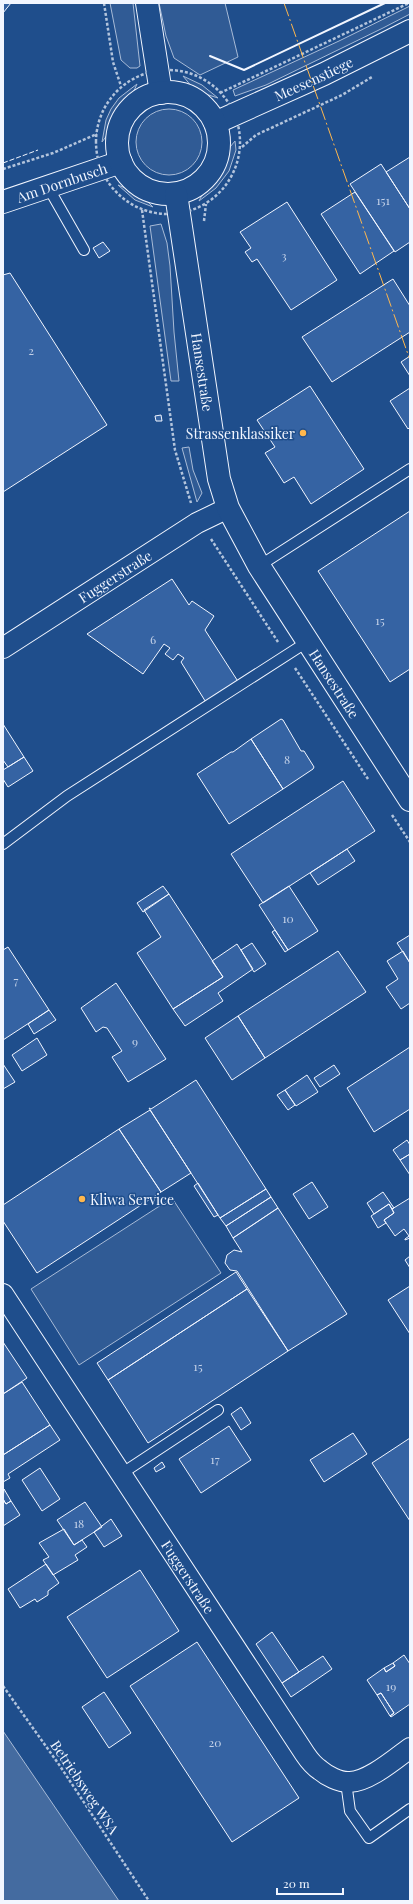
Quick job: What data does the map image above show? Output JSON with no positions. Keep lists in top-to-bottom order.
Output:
{
  "streets": {
    "main road": ["Meesenstiege", "Am Dornbusch", "Hansestraße"],
    "street": ["Fuggerstraße"],
    "path": ["Betriebsweg WSA"]
  },
  "crossings": [
    ["Meesenstiege", "Am Dornbusch"],
    ["Meesenstiege", "Hansestraße"],
    ["Am Dornbusch", "Hansestraße"],
    ["Hansestraße", "Fuggerstraße"]
  ],
  "places": ["Strassenklassiker", "Kliwa Service"],
  "house_numbers": [
    "151",
    "3",
    "2",
    "15",
    "6",
    "8",
    "10",
    "7",
    "9",
    "15",
    "17",
    "18",
    "19",
    "20"
  ],
  "scale_bar": "20 m"
}
